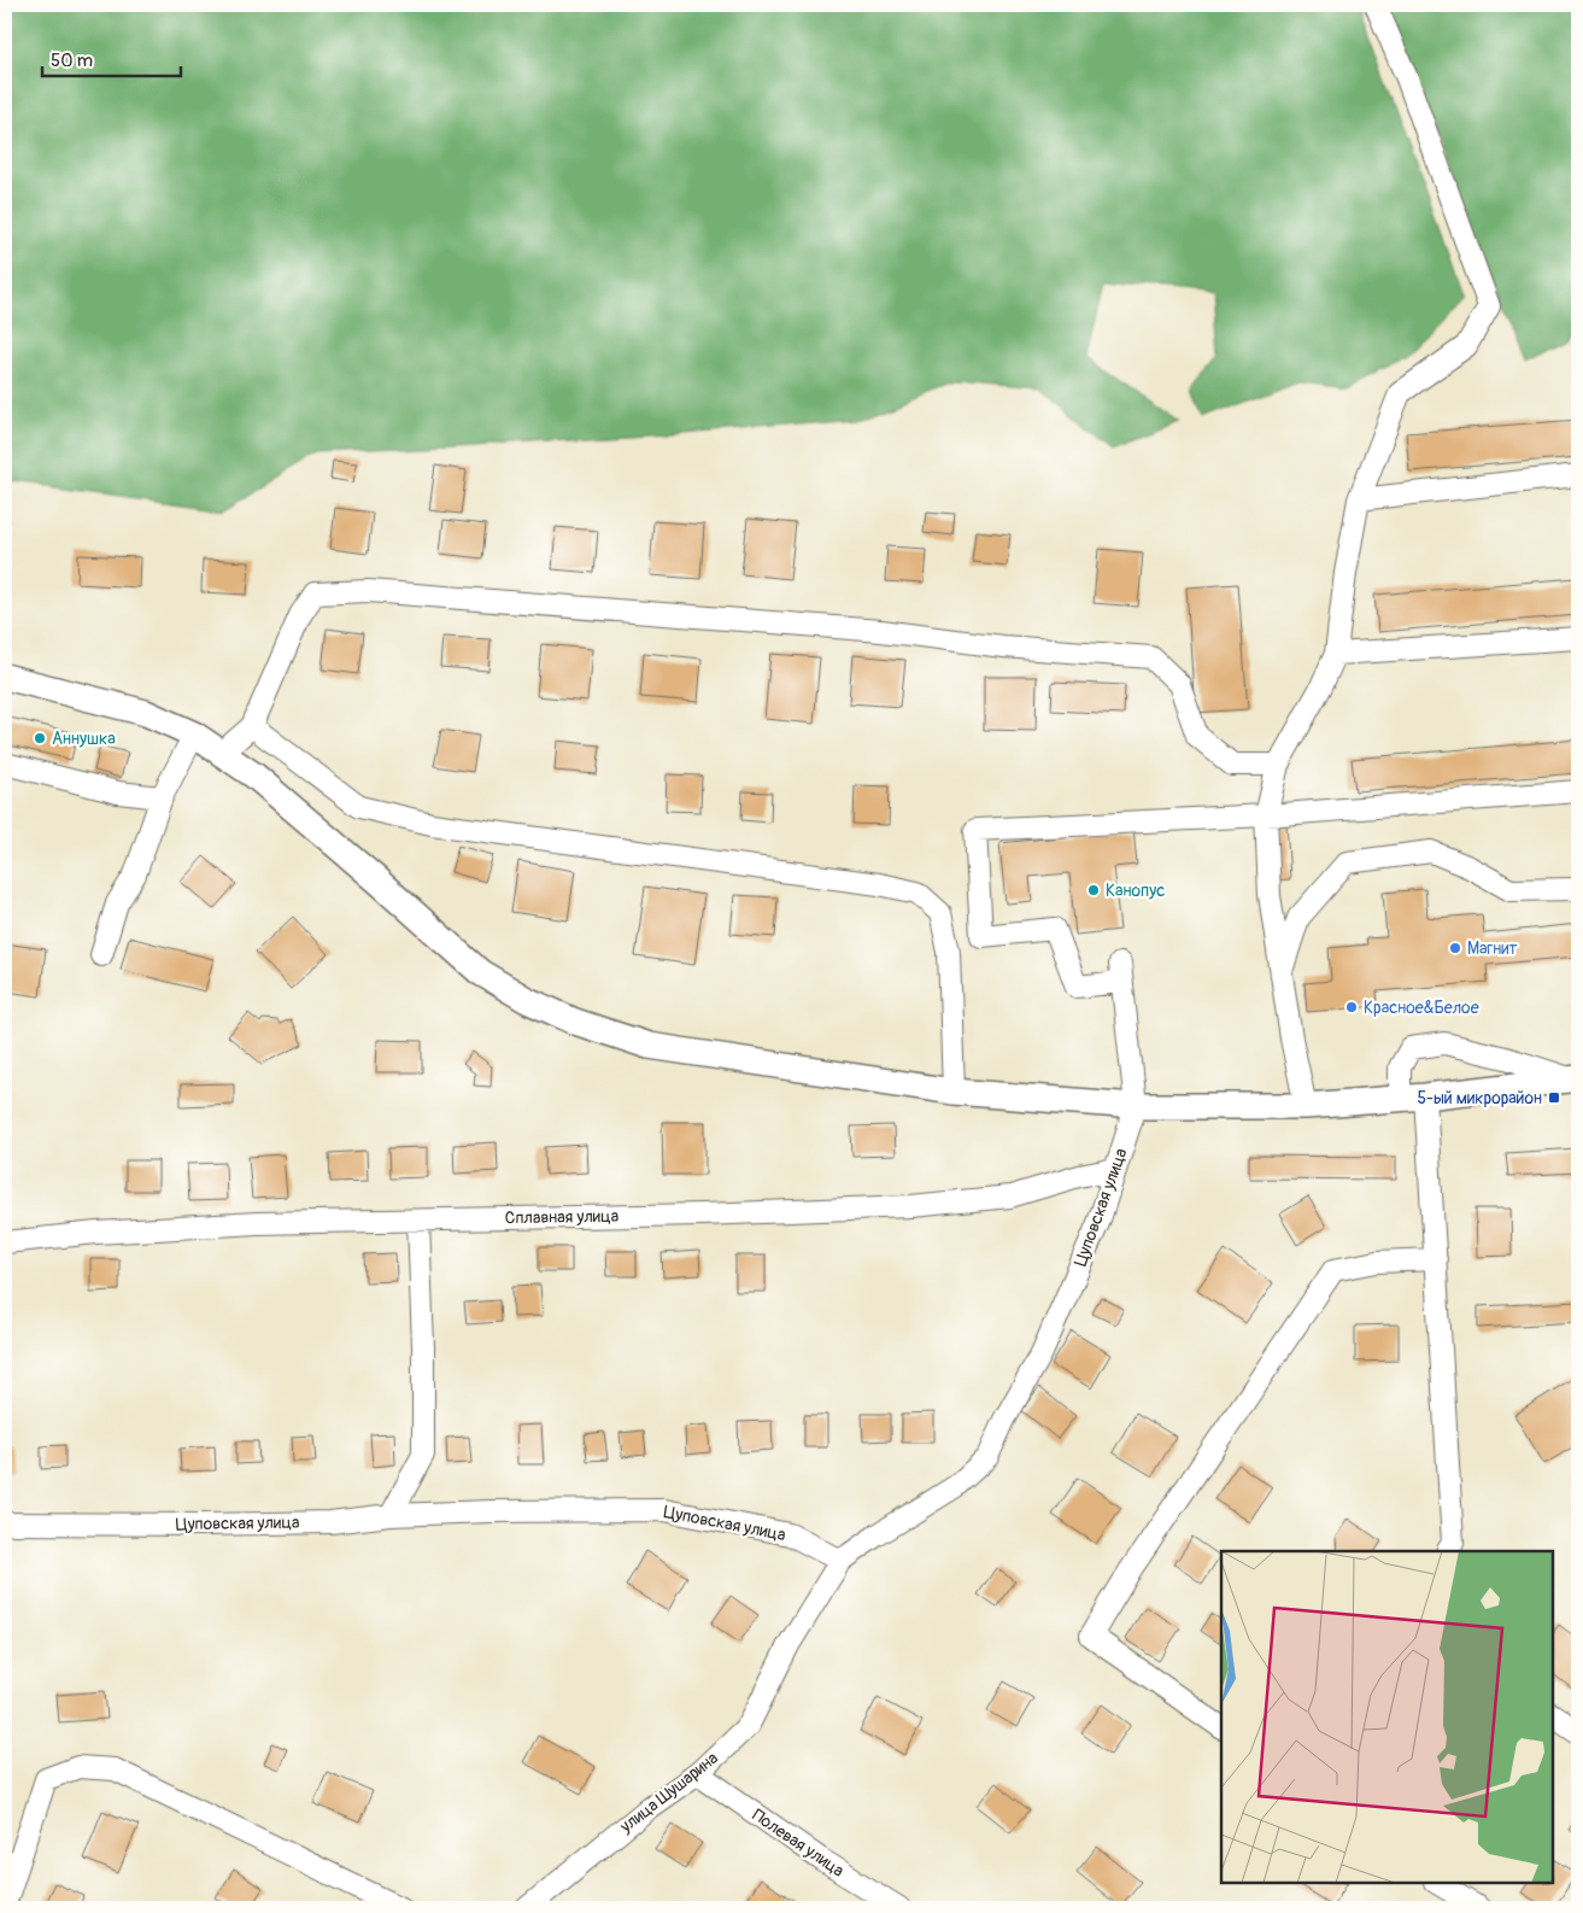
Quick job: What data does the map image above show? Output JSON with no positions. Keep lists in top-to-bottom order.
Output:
{
  "streets": {
    "street": [
      "Цуповская улица",
      "Сплавная улица",
      "улица Шушарина",
      "Полевая улица"
    ]
  },
  "crossings": [
    ["Цуповская улица", "Сплавная улица"],
    ["Цуповская улица", "улица Шушарина"],
    ["улица Шушарина", "Полевая улица"]
  ],
  "places": {
    "other": [
      "Аннушка",
      "Канопус",
      "Магнит",
      "Красное&Белое"
    ],
    "transit": ["5-ый микрорайон"]
  },
  "scale_bar": "50 m"
}
